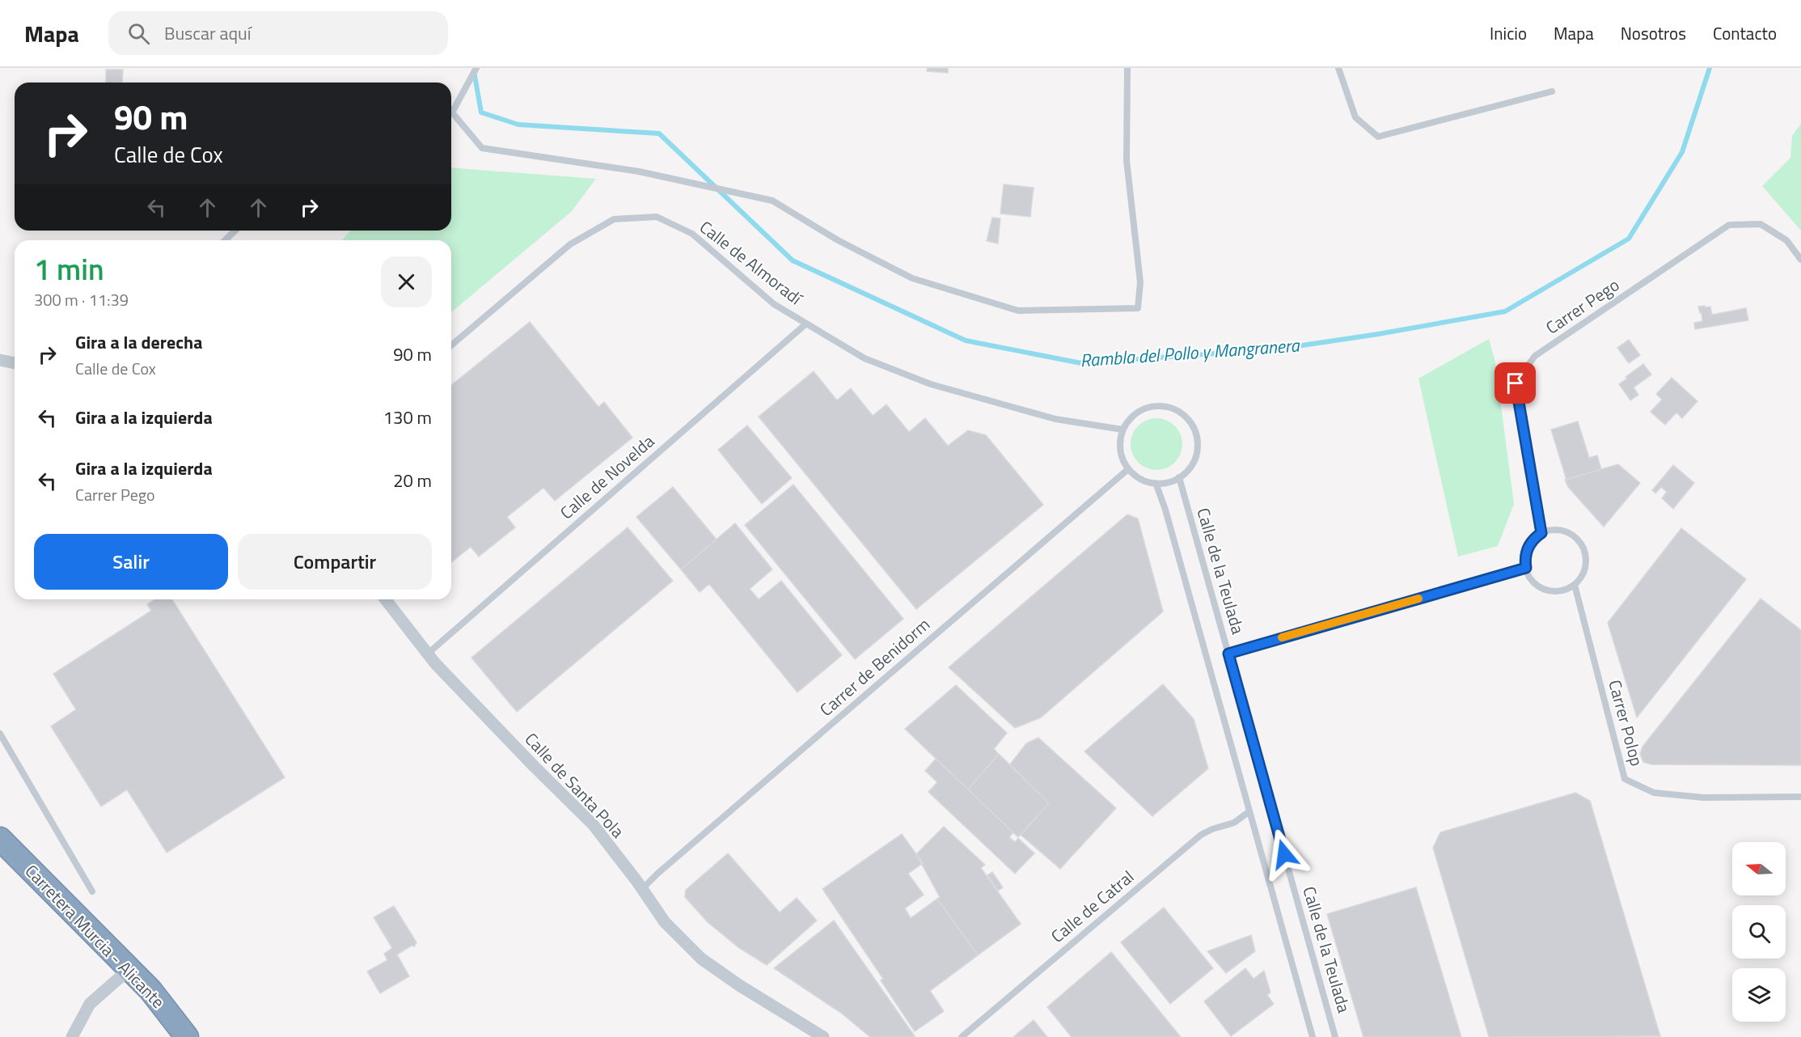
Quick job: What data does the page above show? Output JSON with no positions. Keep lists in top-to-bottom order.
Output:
{
  "streets": {
    "highway": ["Carretera Murcia - Alicante"],
    "street": ["Calle de Santa Pola"],
    "lane": [
      "Calle de Almoradí",
      "Carrer Pego",
      "Calle de Novelda",
      "Calle de la Teulada",
      "Carrer de Benidorm",
      "Carrer Polop",
      "Calle de Catral"
    ]
  },
  "crossings": [
    ["Calle de Almoradí", "Calle de Novelda"],
    ["Calle de Almoradí", "Calle de la Teulada"],
    ["Calle de Almoradí", "Carrer de Benidorm"],
    ["Carrer Pego", "Carrer Polop"],
    ["Calle de Novelda", "Calle de Santa Pola"],
    ["Calle de la Teulada", "Carrer de Benidorm"],
    ["Carrer de Benidorm", "Calle de Santa Pola"]
  ],
  "water": ["Rambla del Pollo y Mangranera"],
  "north": "left",
  "page": {
    "header": "Mapa",
    "search": "Buscar aquí",
    "nav": [
      "Inicio",
      "Mapa",
      "Nosotros",
      "Contacto"
    ],
    "turn": ["90 m", "Calle de Cox"],
    "heading": ["1 min", "300 m · 11:39"],
    "list": [
      {
        "name": "Gira a la derecha",
        "note": "Calle de Cox",
        "value": "90 m"
      },
      {
        "name": "Gira a la izquierda",
        "value": "130 m"
      },
      {
        "name": "Gira a la izquierda",
        "note": "Carrer Pego",
        "value": "20 m"
      }
    ],
    "buttons": ["Salir", "Compartir"]
  }
}
